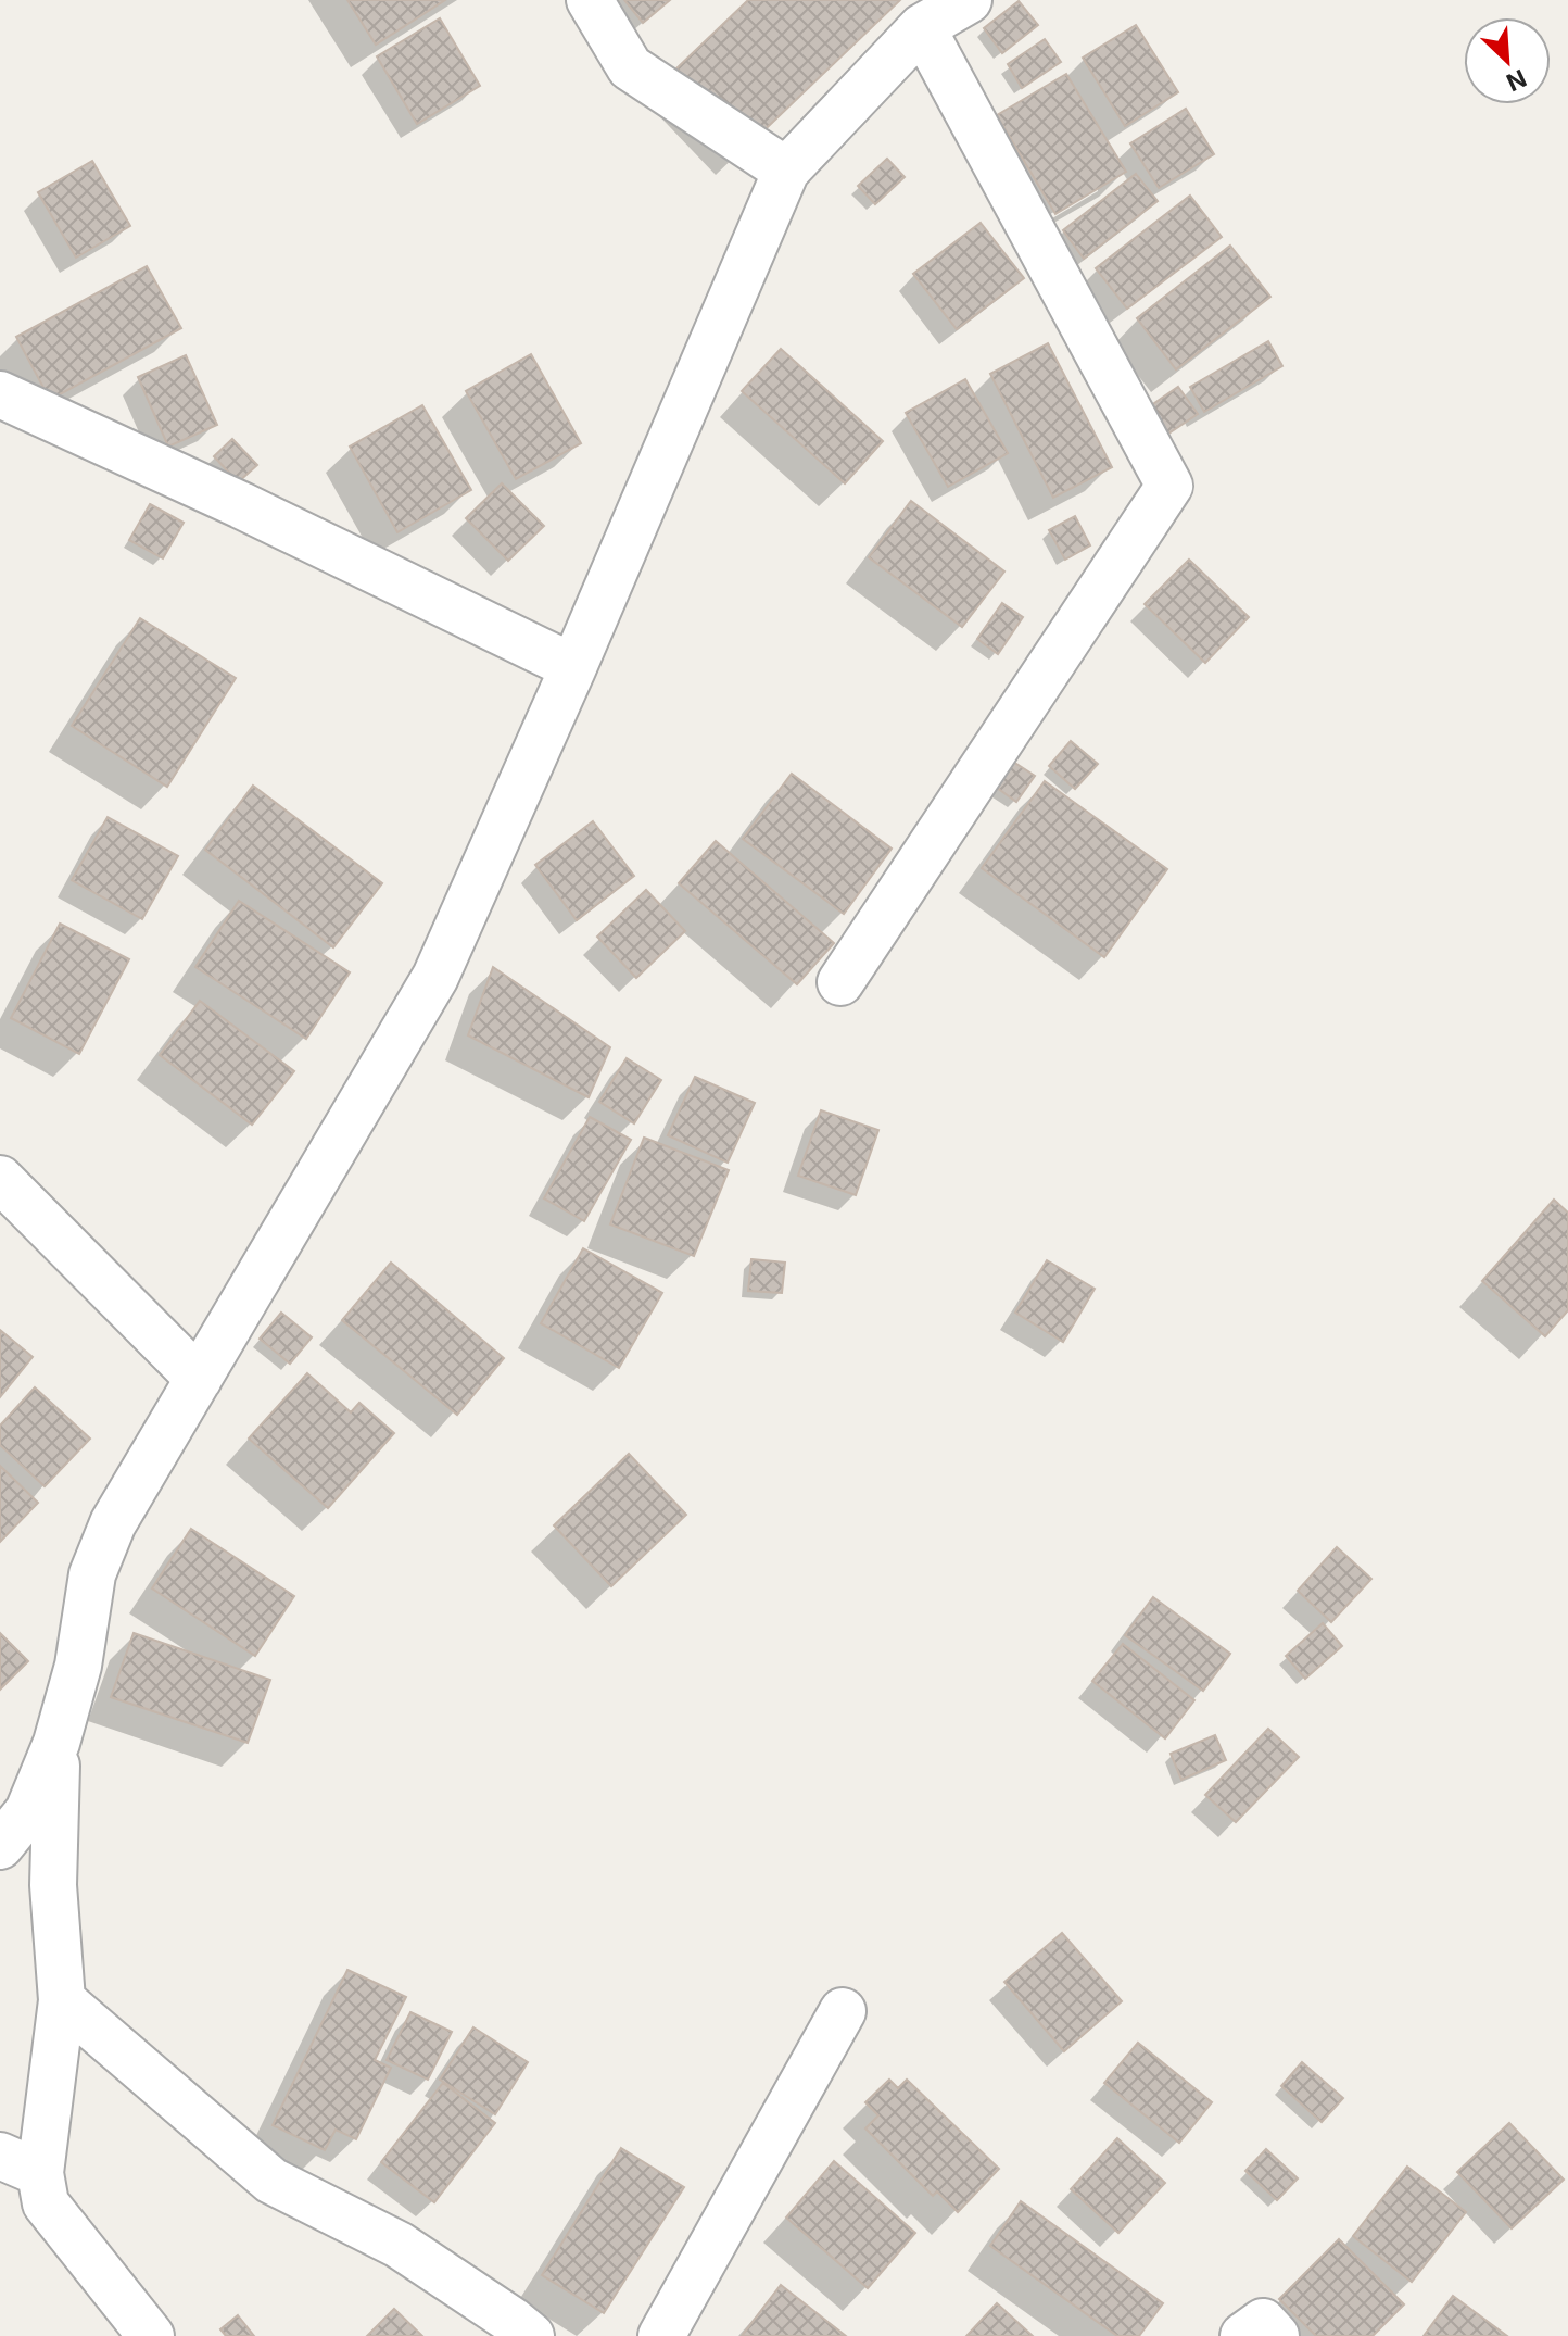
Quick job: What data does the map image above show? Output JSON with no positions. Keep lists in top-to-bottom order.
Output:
{
  "north": "bottom right"
}
